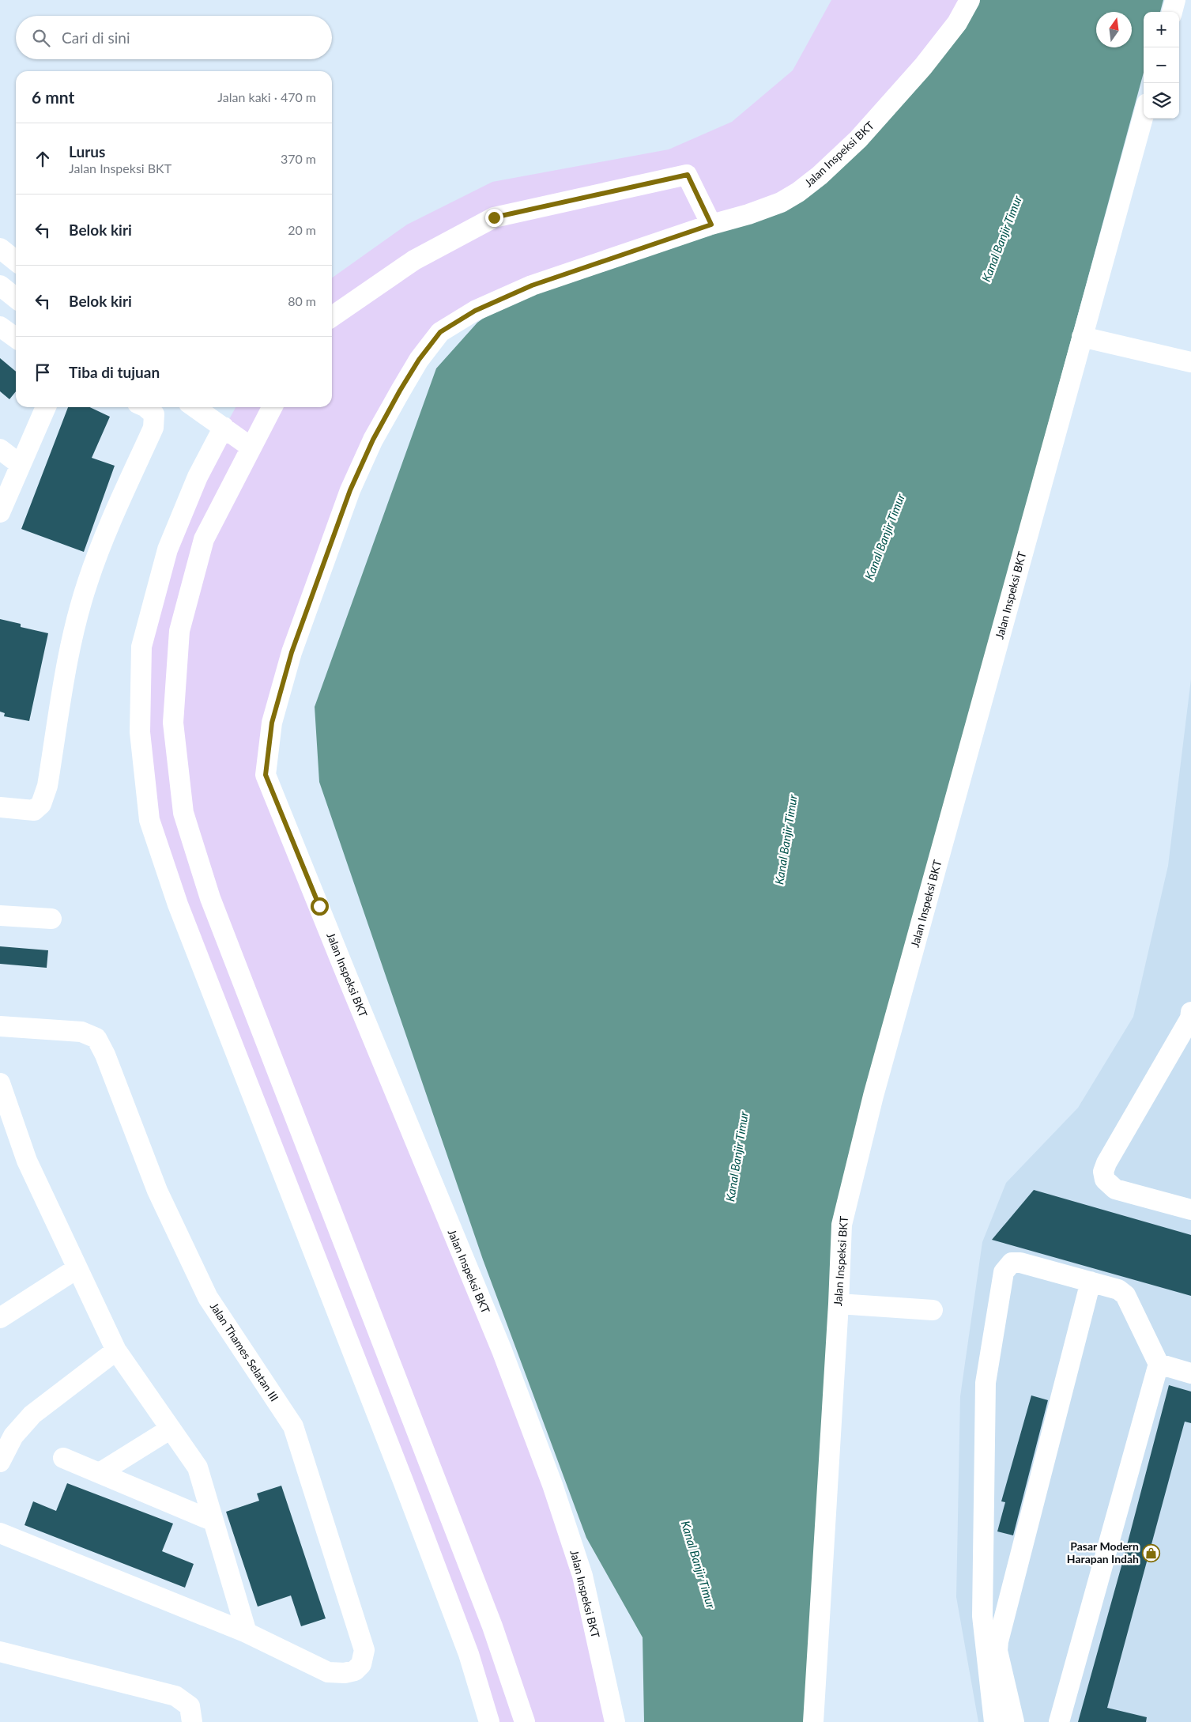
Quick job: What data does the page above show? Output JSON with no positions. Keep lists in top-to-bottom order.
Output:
{
  "streets": {
    "street": ["Jalan Inspeksi BKT", "Jalan Thames Selatan III"]
  },
  "water": ["Kanal Banjir Timur"],
  "places": {
    "shop": ["Pasar Modern Harapan Indah"]
  },
  "north": "top",
  "page": {
    "map_buttons": ["+", "−"],
    "search": "Cari di sini",
    "heading": ["6 mnt", "Jalan kaki · 470 m"],
    "list": [
      ["Lurus", "Jalan Inspeksi BKT", "370 m"],
      ["Belok kiri", "20 m"],
      ["Belok kiri", "80 m"],
      "Tiba di tujuan"
    ]
  }
}
